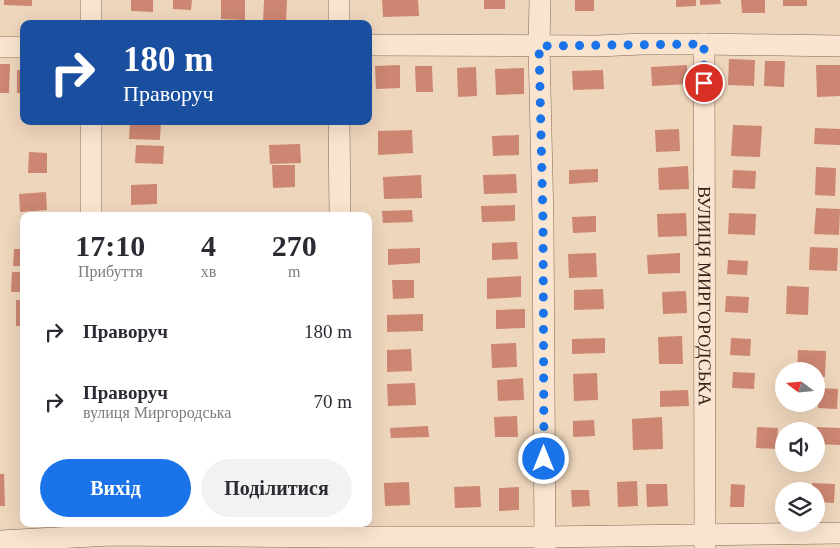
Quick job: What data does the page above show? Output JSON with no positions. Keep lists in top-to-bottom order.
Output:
{
  "streets": {
    "street": ["ВУЛИЦЯ МИРГОРОДСЬКА"]
  },
  "north": "left",
  "page": {
    "turn": ["180 m", "Праворуч"],
    "eta": [
      "17:10",
      "Прибуття",
      "4",
      "хв",
      "270",
      "m"
    ],
    "list": [
      {
        "name": "Праворуч",
        "value": "180 m"
      },
      {
        "name": "Праворуч",
        "note": "вулиця Миргородська",
        "value": "70 m"
      }
    ],
    "buttons": ["Вихід", "Поділитися"]
  }
}
